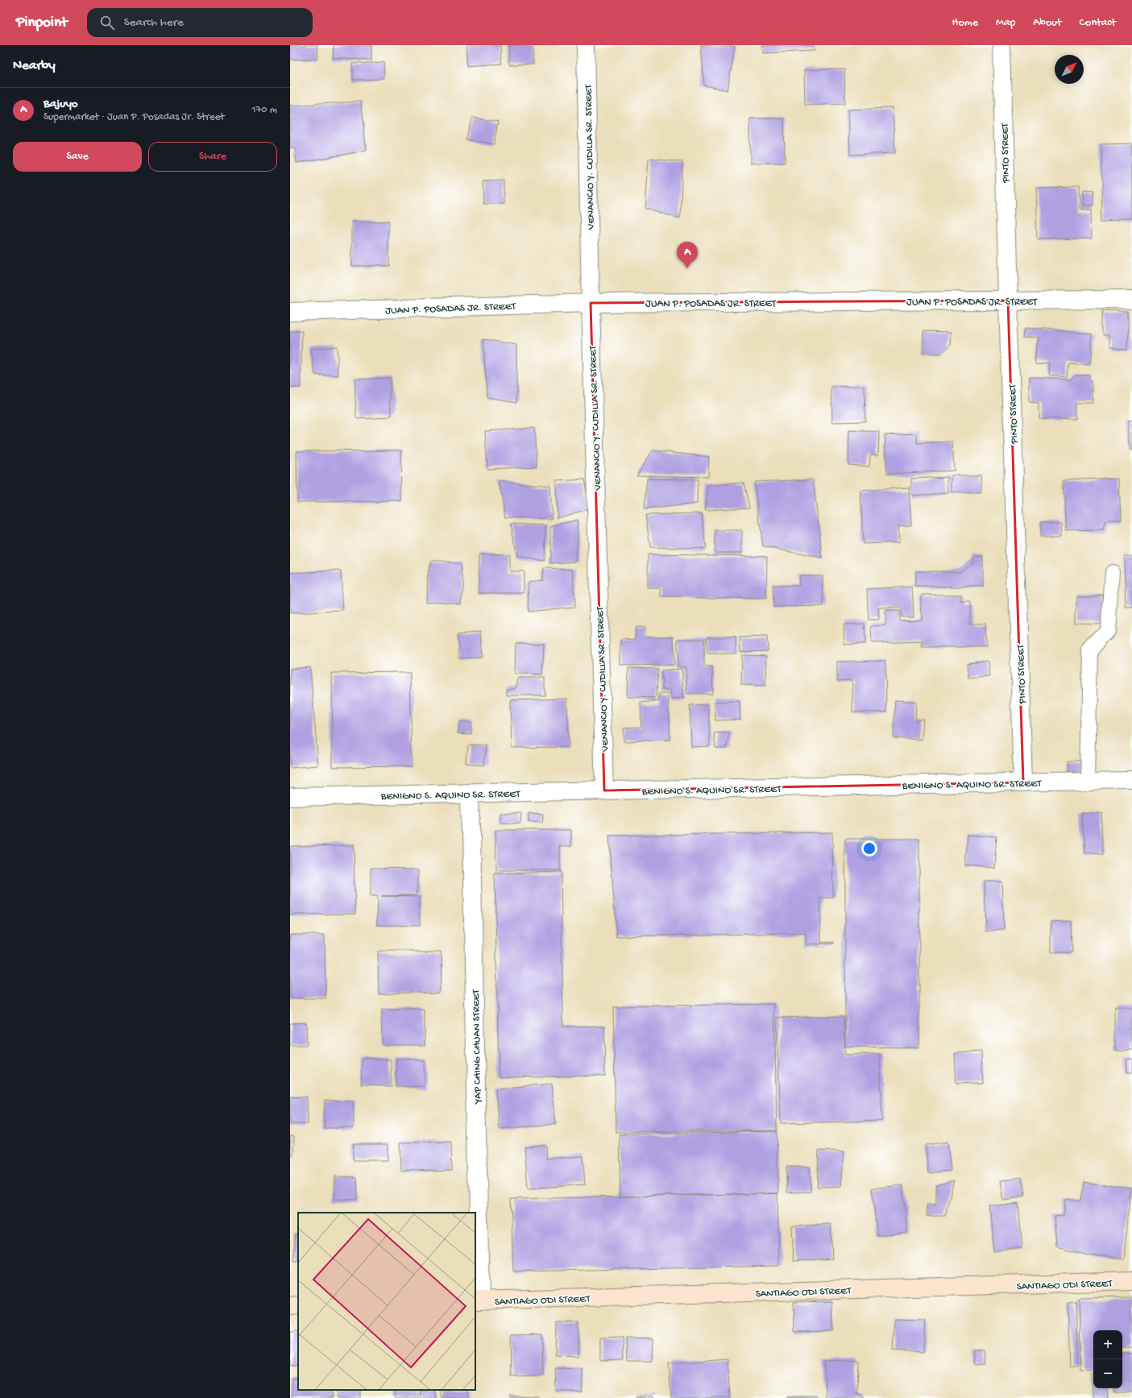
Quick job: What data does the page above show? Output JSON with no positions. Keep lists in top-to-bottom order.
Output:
{
  "streets": {
    "street": [
      "PINTO STREET",
      "VENANCIO Y. CUDILLA SR. STREET",
      "JUAN P. POSADAS JR. STREET",
      "BENIGNO S. AQUINO SR. STREET",
      "YAP CHING CHUAN STREET",
      "SANTIAGO ODI STREET"
    ]
  },
  "crossings": [
    ["PINTO STREET", "JUAN P. POSADAS JR. STREET"],
    ["PINTO STREET", "BENIGNO S. AQUINO SR. STREET"],
    ["VENANCIO Y. CUDILLA SR. STREET", "JUAN P. POSADAS JR. STREET"],
    ["VENANCIO Y. CUDILLA SR. STREET", "BENIGNO S. AQUINO SR. STREET"],
    ["BENIGNO S. AQUINO SR. STREET", "YAP CHING CHUAN STREET"],
    ["YAP CHING CHUAN STREET", "SANTIAGO ODI STREET"]
  ],
  "north": "top right",
  "page": {
    "header": "Pinpoint",
    "search": "Search here",
    "nav": [
      "Home",
      "Map",
      "About",
      "Contact"
    ],
    "heading": "Nearby",
    "list": [
      {
        "mark": "A",
        "name": "Bajuyo",
        "note": "Supermarket · Juan P. Posadas Jr. Street",
        "value": "170 m"
      }
    ],
    "buttons": ["Save", "Share"],
    "pins": "A",
    "map_buttons": ["+", "−"]
  }
}
